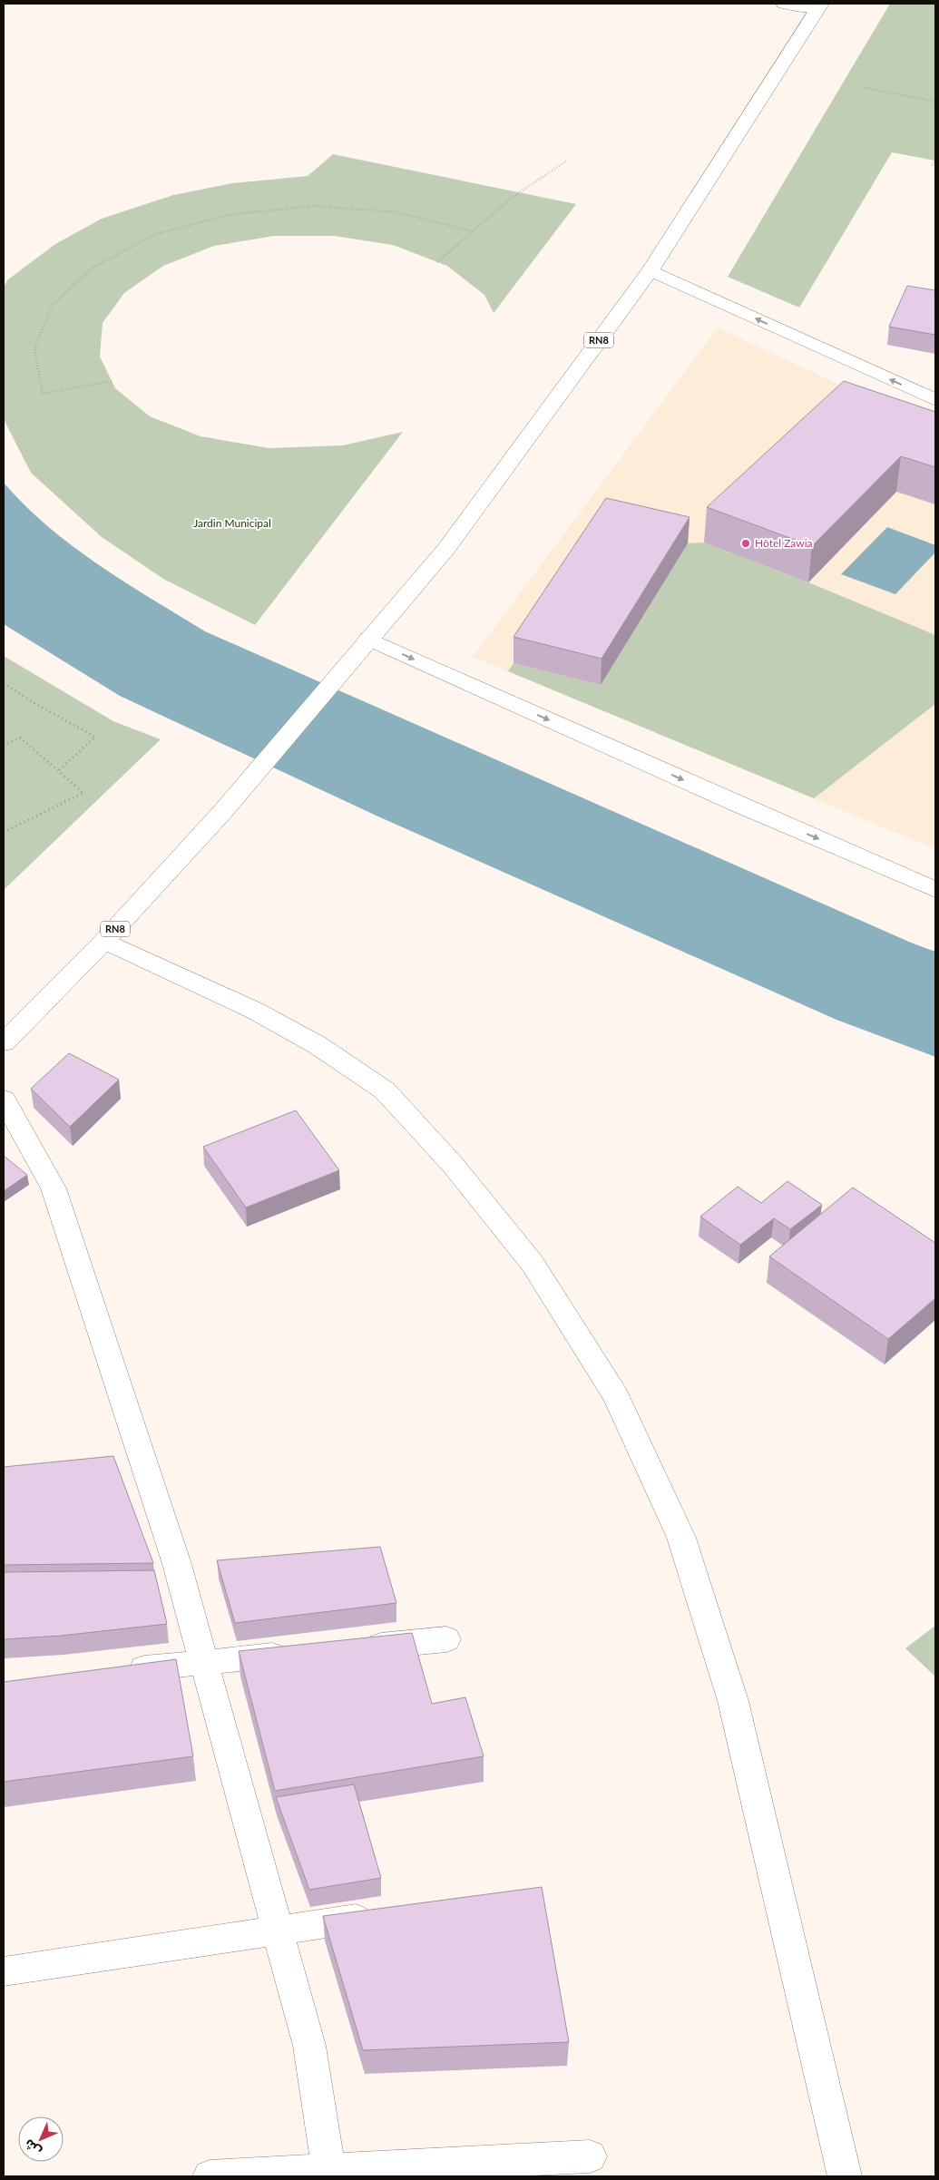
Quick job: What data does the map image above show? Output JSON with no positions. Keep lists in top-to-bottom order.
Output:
{
  "streets": {
    "main road": ["RN8"]
  },
  "parks": ["Jardin Municipal"],
  "places": ["Hôtel Zawia"],
  "north": "bottom left"
}
